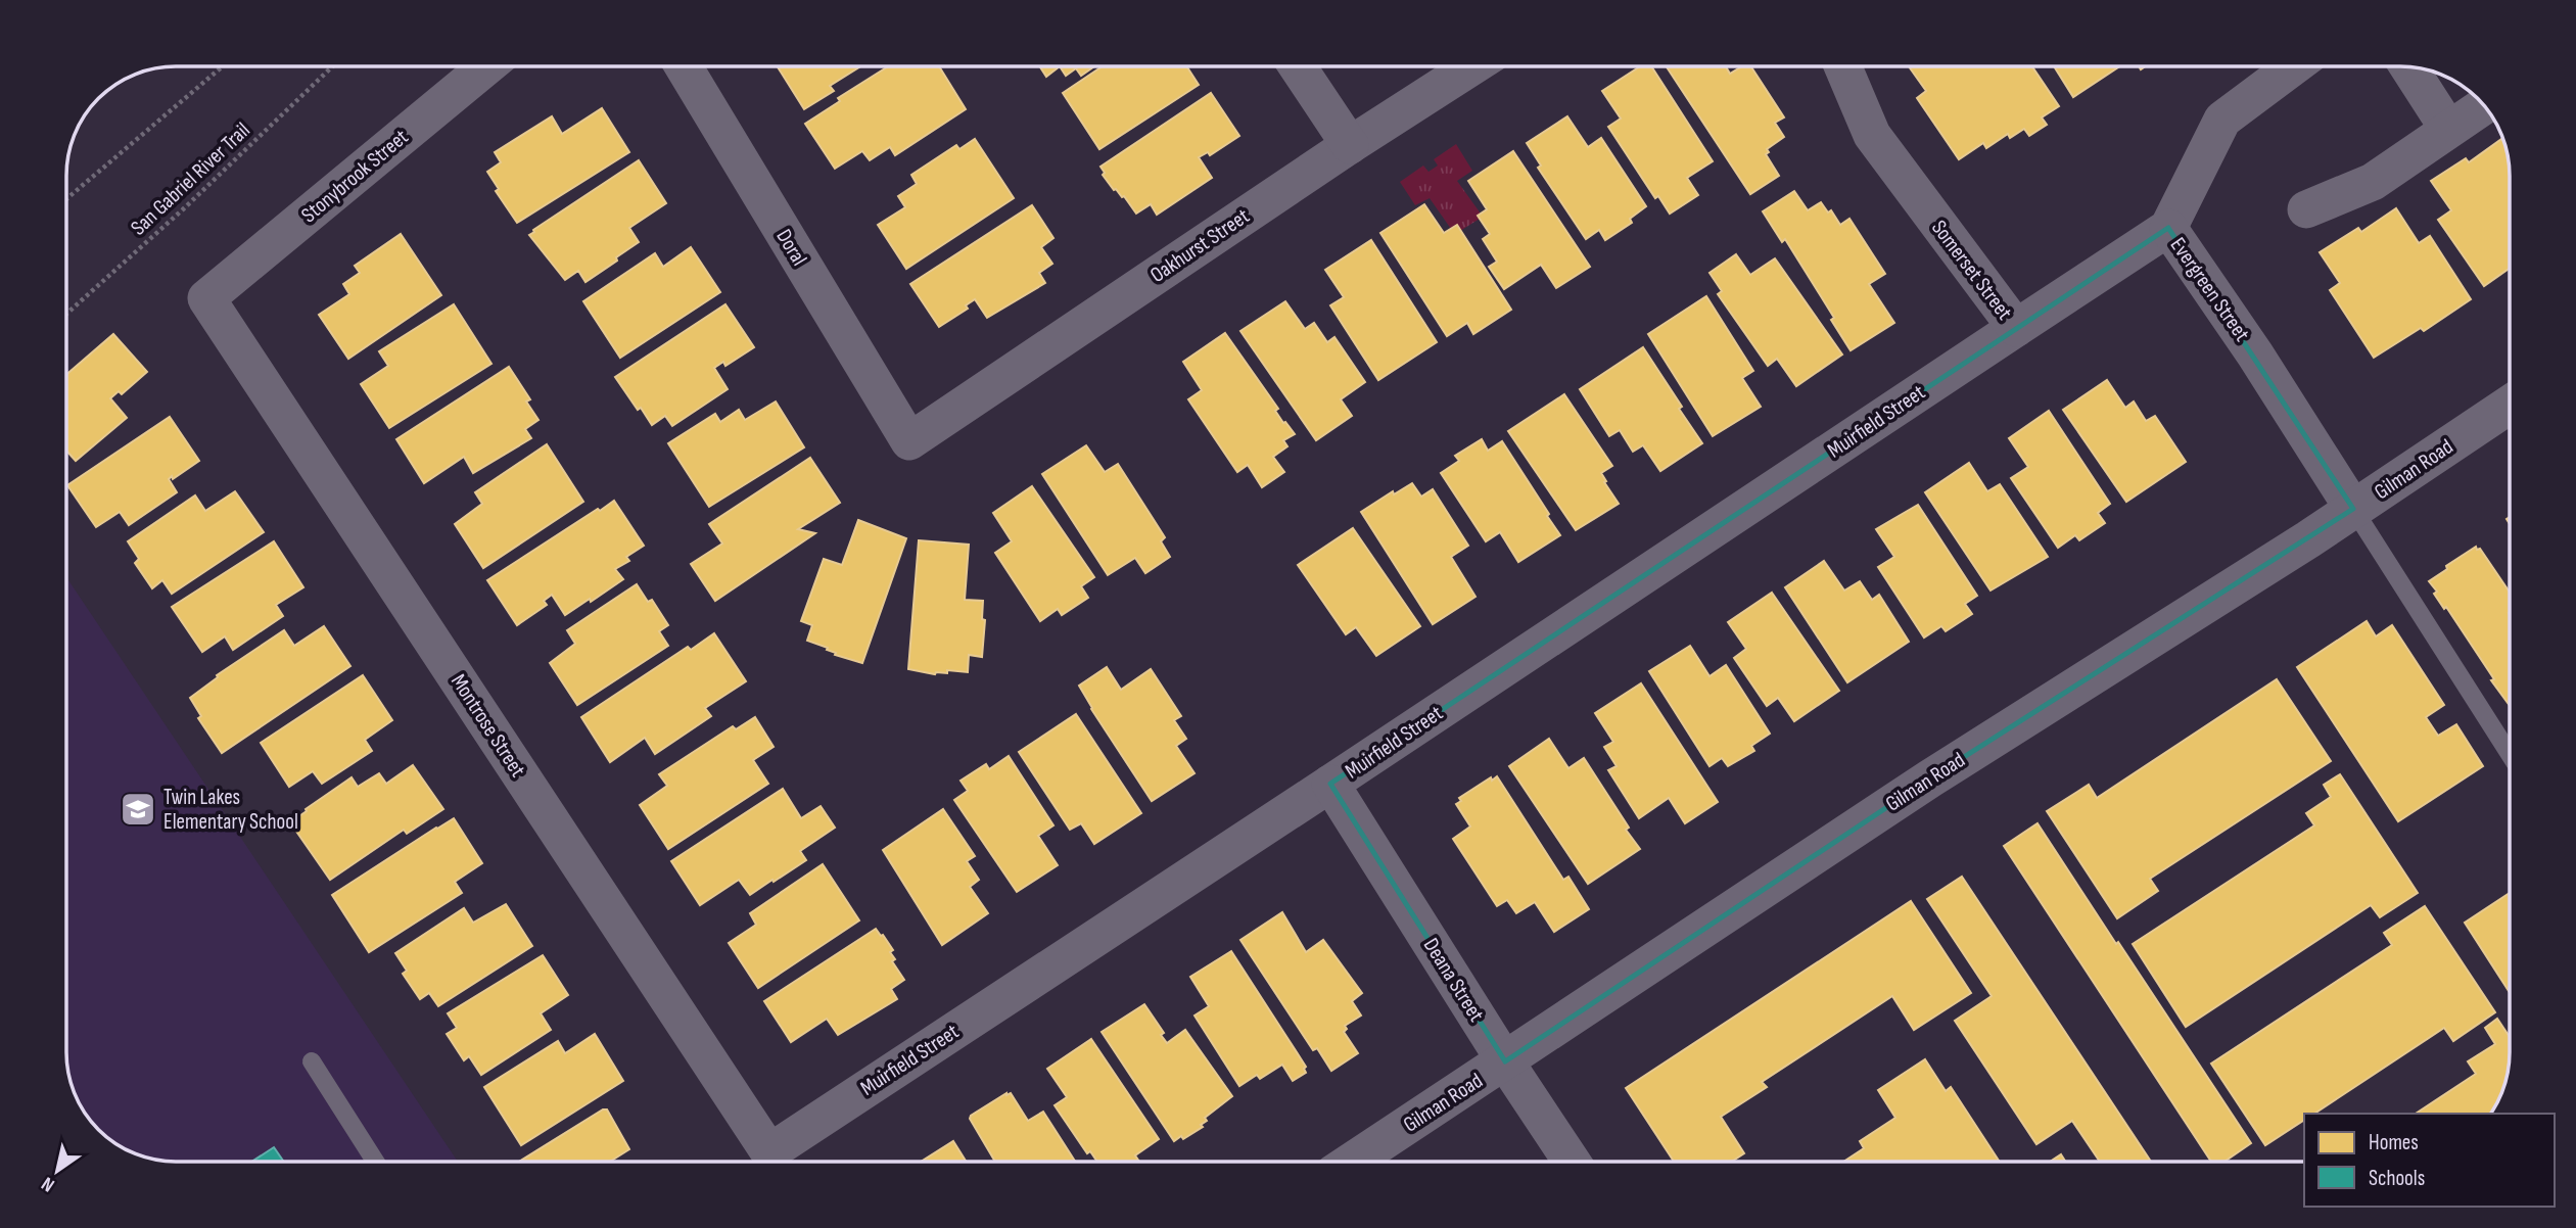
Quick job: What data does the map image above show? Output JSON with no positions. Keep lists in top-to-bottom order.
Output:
{
  "streets": {
    "street": [
      "Stonybrook Street",
      "Oakhurst Street",
      "Doral",
      "Somerset Street",
      "Evergreen Street",
      "Muirfield Street",
      "Gilman Road",
      "Montrose Street",
      "Deana Street"
    ],
    "path": ["San Gabriel River Trail"]
  },
  "crossings": [
    ["Stonybrook Street", "Montrose Street"],
    ["Oakhurst Street", "Doral"],
    ["Somerset Street", "Evergreen Street"],
    ["Somerset Street", "Muirfield Street"],
    ["Evergreen Street", "Gilman Road"],
    ["Muirfield Street", "Montrose Street"],
    ["Muirfield Street", "Deana Street"],
    ["Gilman Road", "Deana Street"]
  ],
  "places": {
    "school or university": ["Twin Lakes Elementary School"]
  },
  "legend": ["Homes", "Schools"],
  "north": "bottom left"
}
